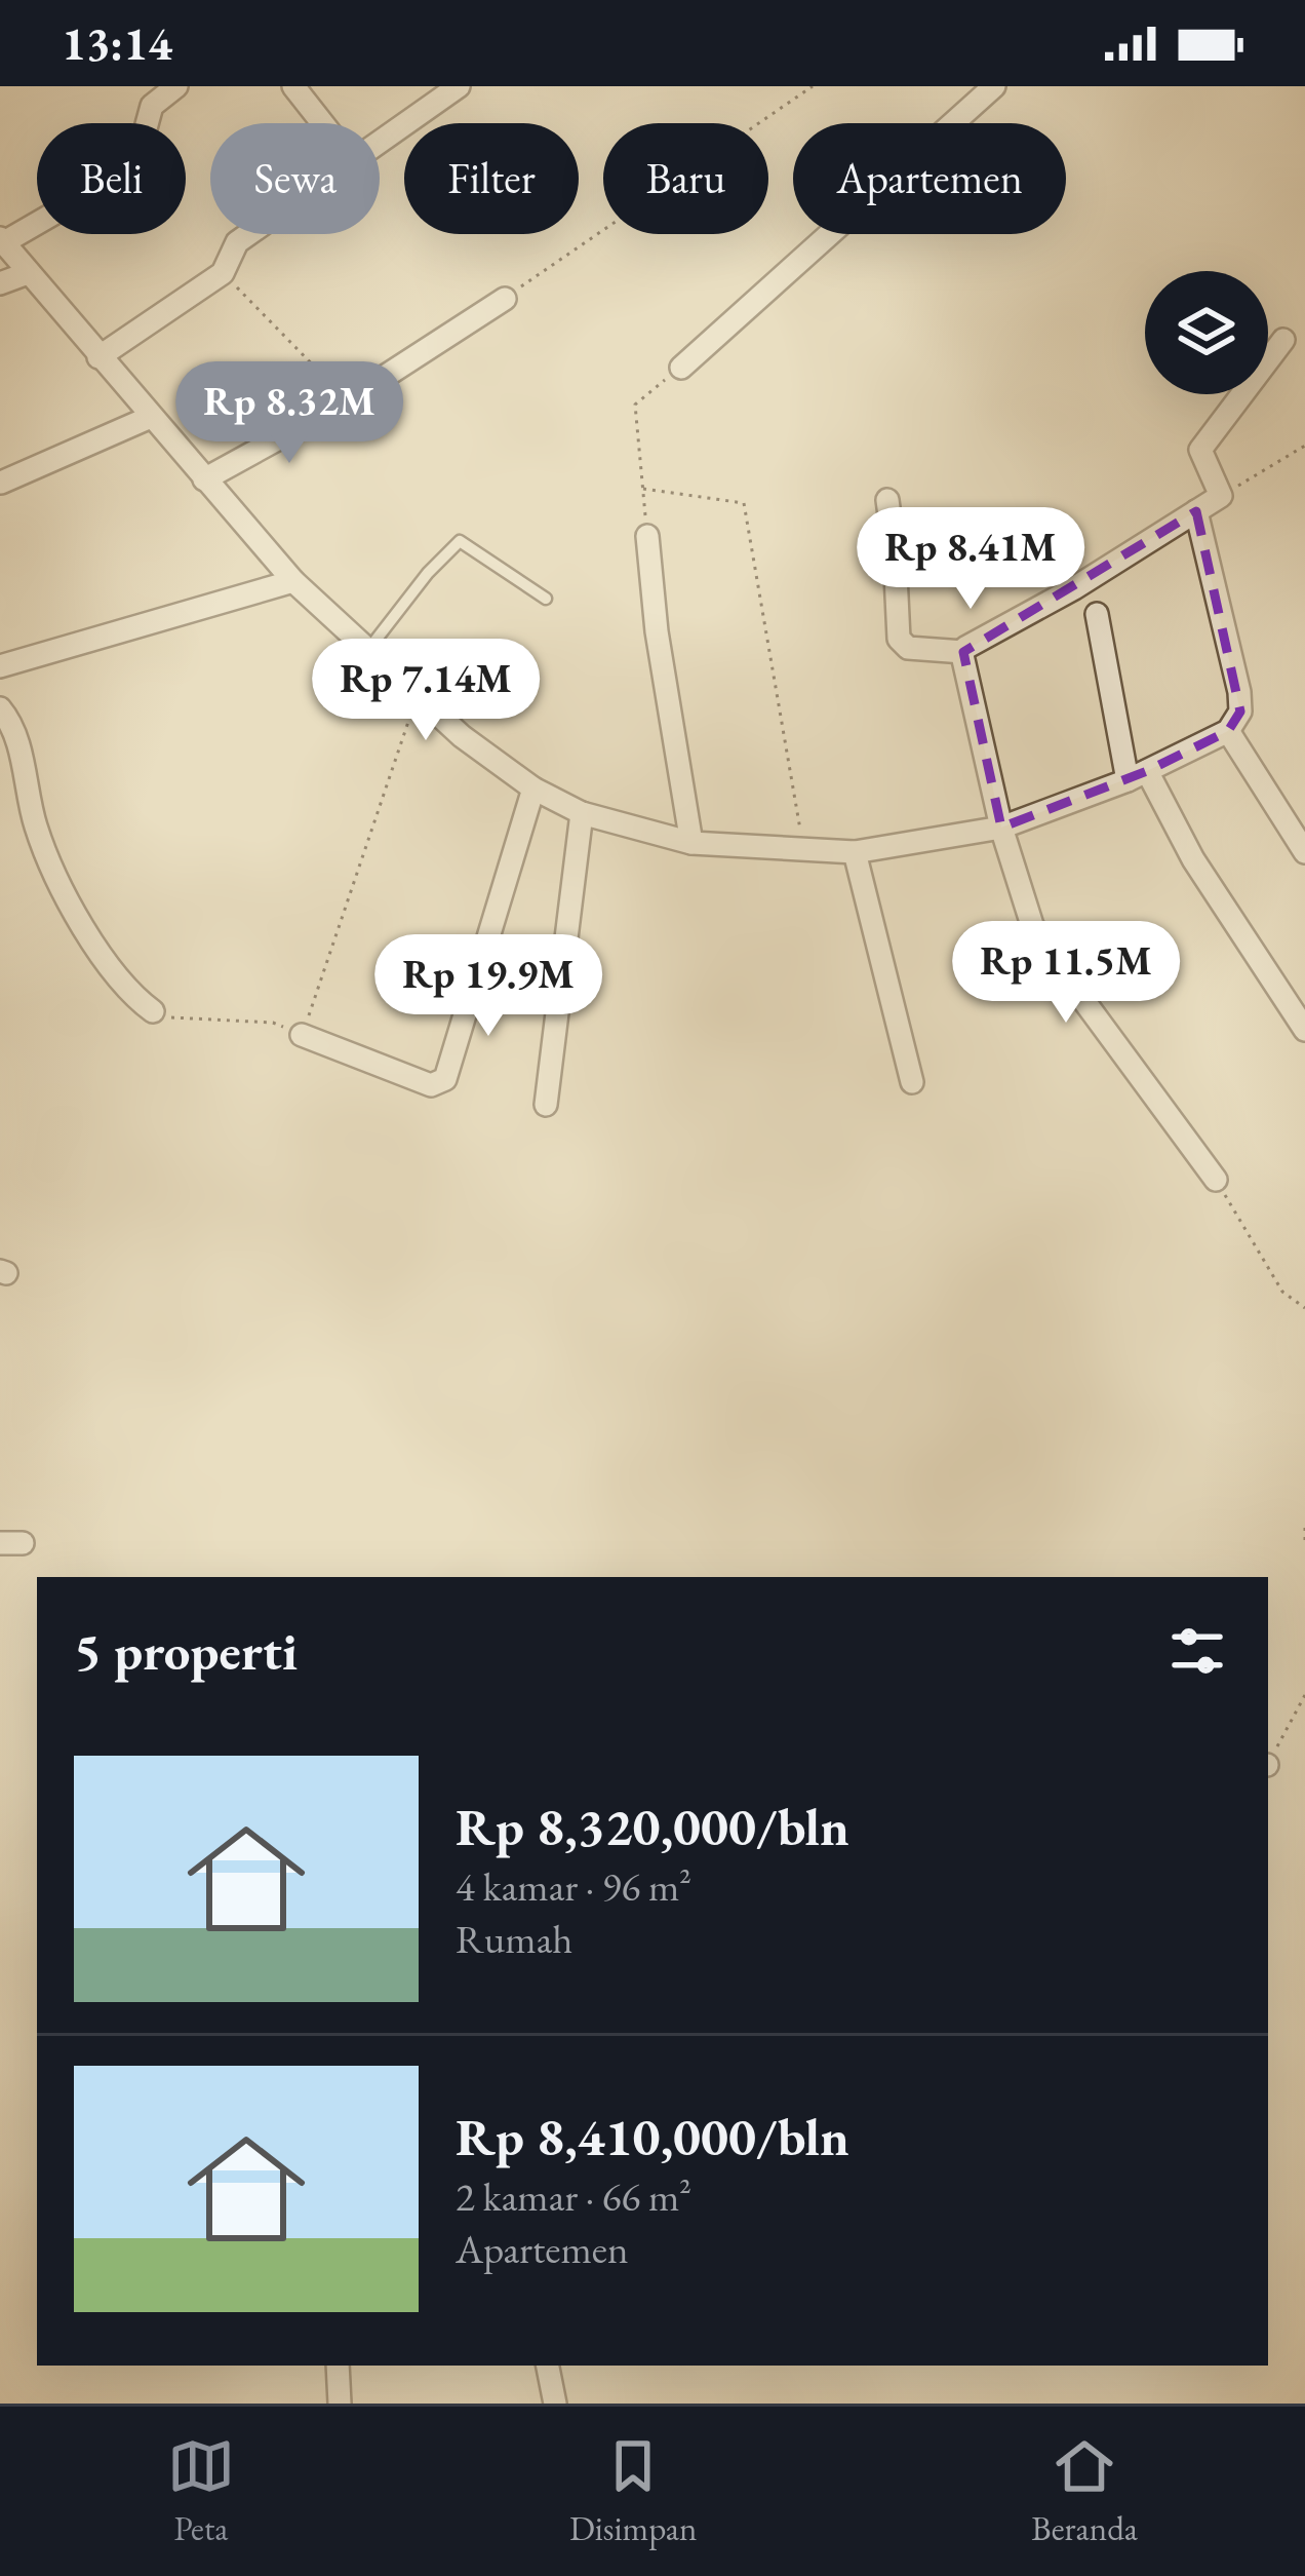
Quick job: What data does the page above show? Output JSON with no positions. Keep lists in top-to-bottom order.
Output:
{
  "page": {
    "status": "13:14",
    "chip": [
      "Beli",
      "Sewa",
      "Filter",
      "Baru",
      "Apartemen"
    ],
    "price": [
      "Rp 8.32M",
      "Rp 8.41M",
      "Rp 7.14M",
      "Rp 11.5M",
      "Rp 19.9M"
    ],
    "heading": "5 properti",
    "list": [
      {
        "name": "Rp 8,320,000/bln",
        "note": "4 kamar · 96 m² · Rumah"
      },
      {
        "name": "Rp 8,410,000/bln",
        "note": "2 kamar · 66 m² · Apartemen"
      }
    ],
    "tabs": ["Peta", "Disimpan", "Beranda"]
  }
}
